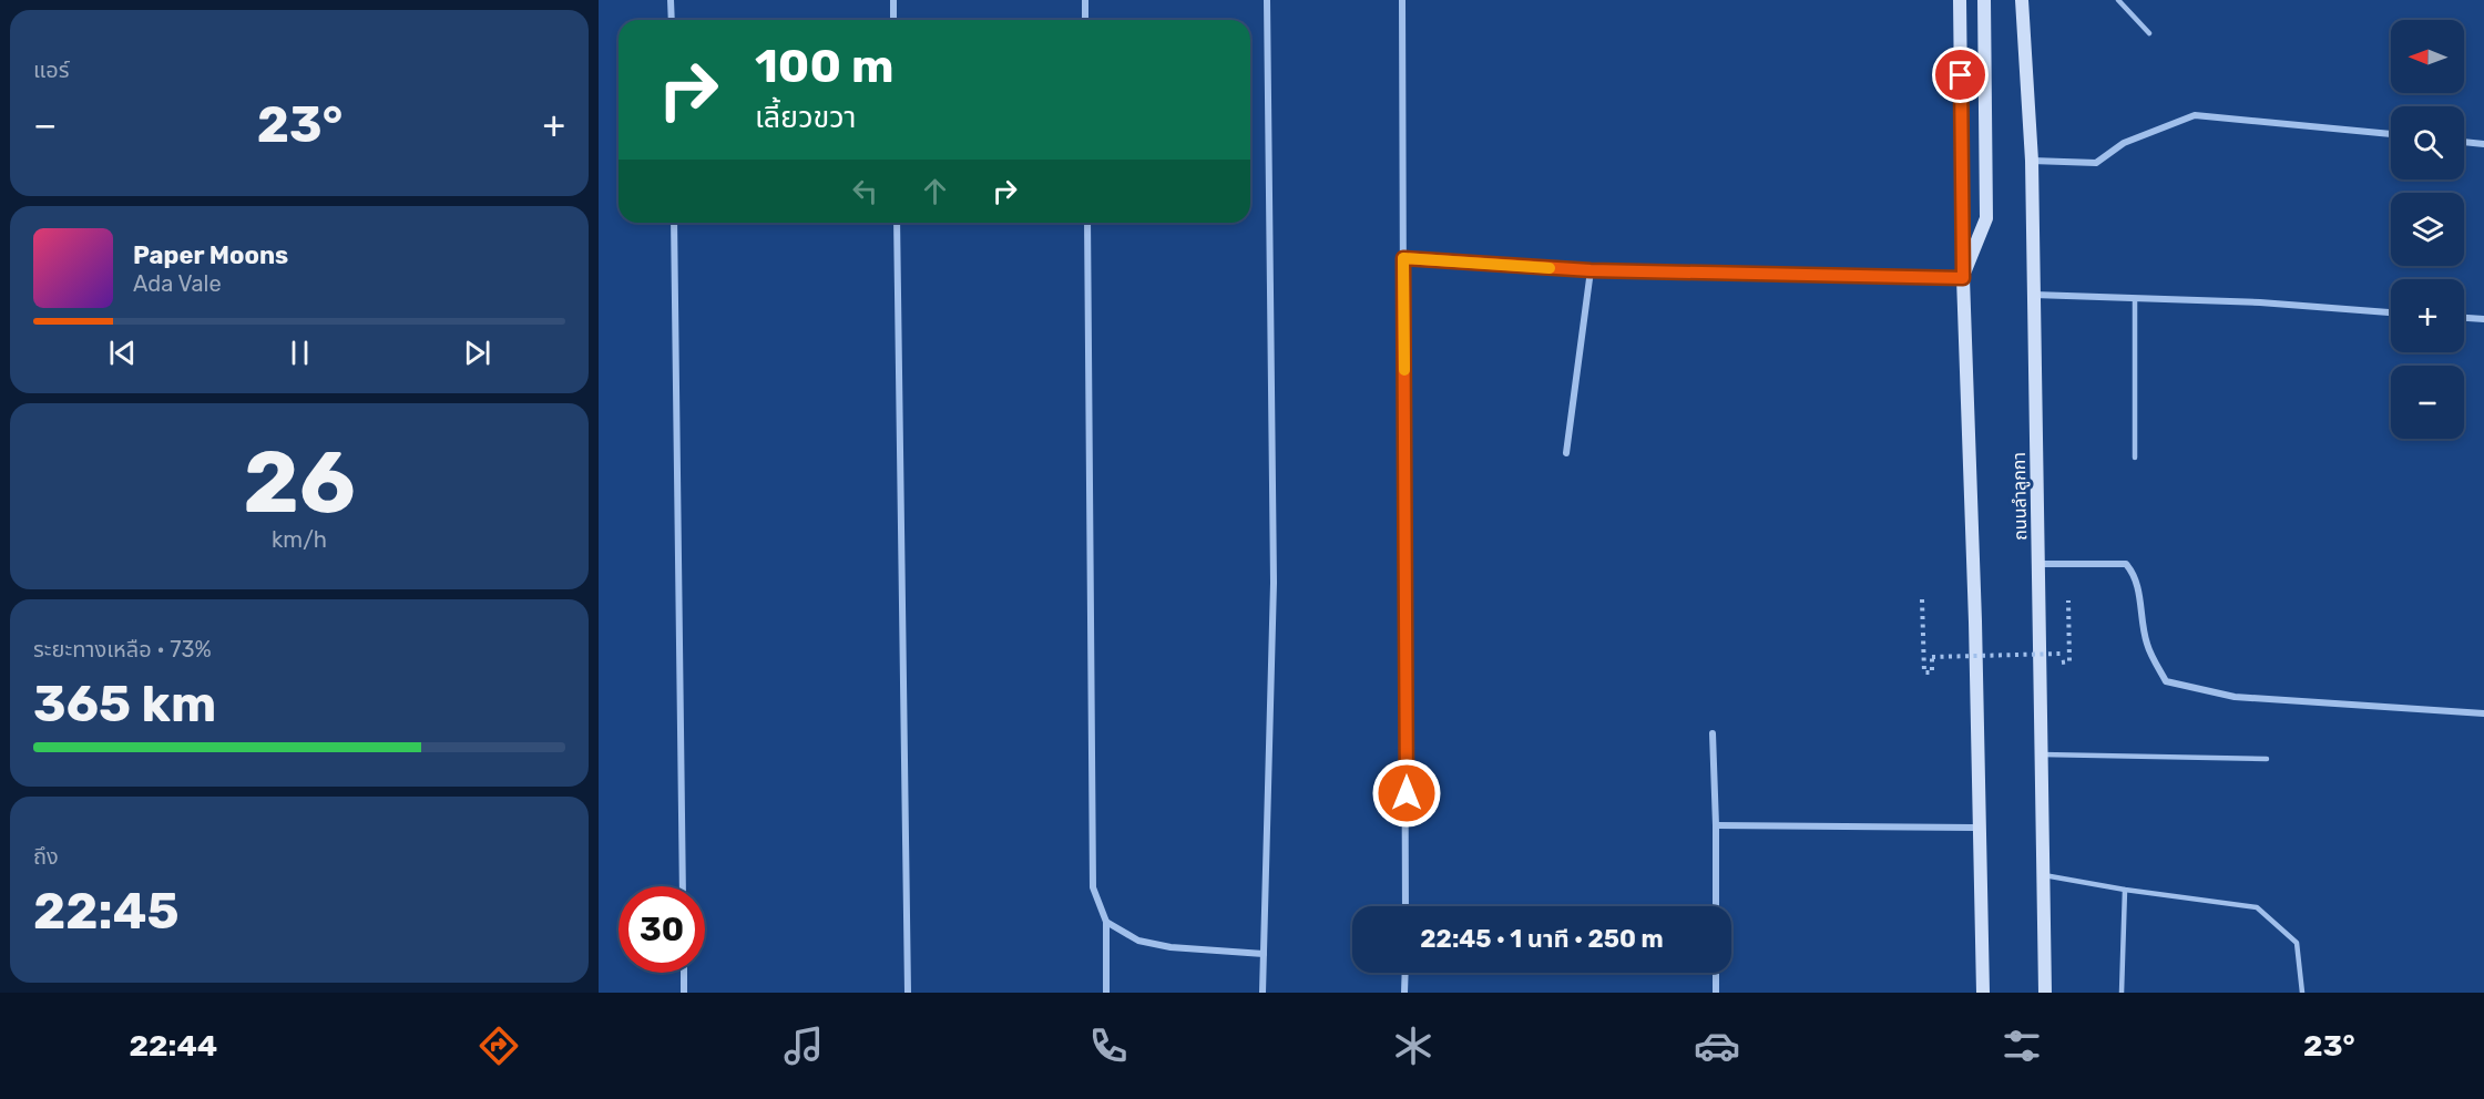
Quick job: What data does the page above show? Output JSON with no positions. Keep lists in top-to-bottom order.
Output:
{
  "streets": {
    "main road": ["ถนนลำลูกกา"]
  },
  "north": "left",
  "page": {
    "tile": [
      "แอร์",
      ["26", "km/h"],
      ["ระยะทางเหลือ · 73%", "365 km"],
      ["ถึง", "22:45"]
    ],
    "map_buttons": ["+", "−"],
    "turn": ["100 m", "เลี้ยวขวา"],
    "heat": ["−", "23°", "+"],
    "song": ["Paper Moons", "Ada Vale"],
    "limit": "30",
    "trip": "22:45 · 1 นาที · 250 m",
    "tabs": ["22:44", "23°"]
  }
}
